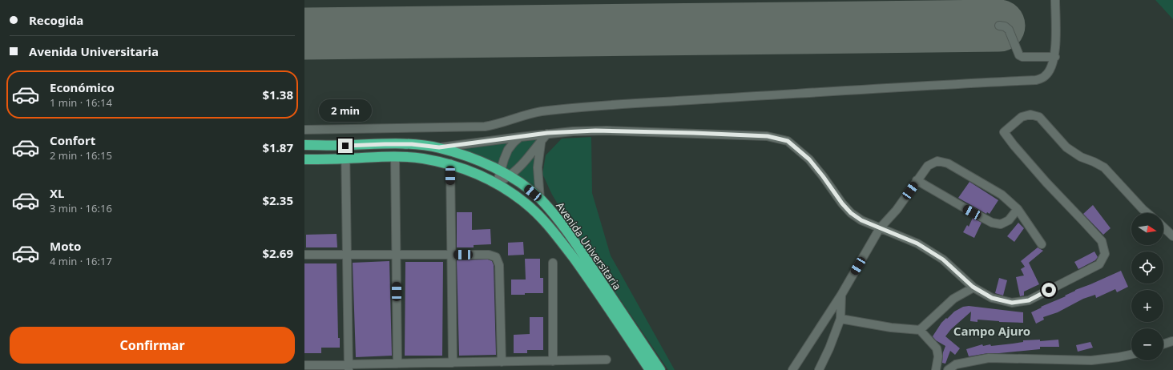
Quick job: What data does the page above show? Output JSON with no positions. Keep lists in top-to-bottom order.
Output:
{
  "streets": {
    "highway": ["Avenida Universitaria"]
  },
  "districts": ["Campo Ajuro"],
  "north": "right",
  "page": {
    "banner": ["Recogida", "Avenida Universitaria"],
    "list": [
      {
        "name": "Económico",
        "note": "1 min · 16:14",
        "value": "$1.38"
      },
      {
        "name": "Confort",
        "note": "2 min · 16:15",
        "value": "$1.87"
      },
      {
        "name": "XL",
        "note": "3 min · 16:16",
        "value": "$2.35"
      },
      {
        "name": "Moto",
        "note": "4 min · 16:17",
        "value": "$2.69"
      }
    ],
    "bubble": "2 min",
    "map_buttons": ["+", "−"],
    "buttons": "Confirmar"
  }
}
